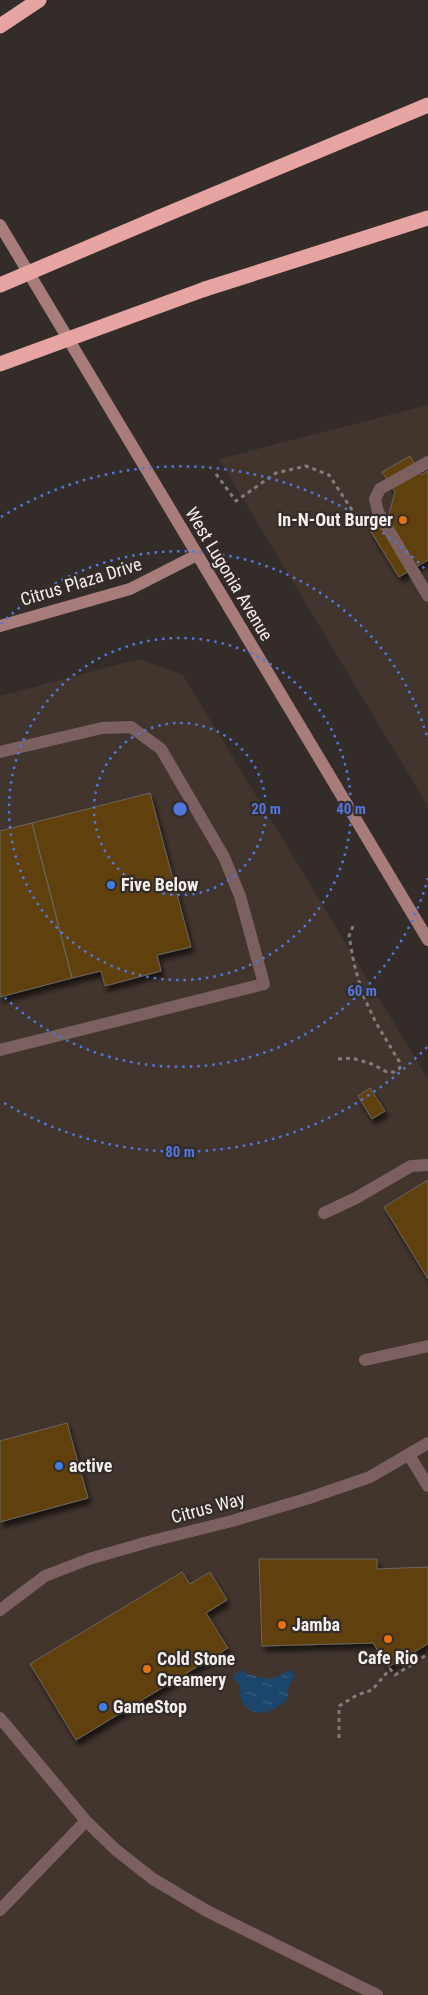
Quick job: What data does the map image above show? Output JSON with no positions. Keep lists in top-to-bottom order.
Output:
{
  "streets": {
    "main road": ["West Lugonia Avenue", "Citrus Plaza Drive"],
    "lane": ["Citrus Way"]
  },
  "crossings": [
    ["West Lugonia Avenue", "Citrus Plaza Drive"]
  ],
  "places": [
    "In-N-Out Burger",
    "Five Below",
    "active",
    "Jamba",
    "Cafe Rio",
    "Cold Stone Creamery",
    "GameStop"
  ],
  "rings": [
    "20 m",
    "40 m",
    "60 m",
    "80 m"
  ]
}
